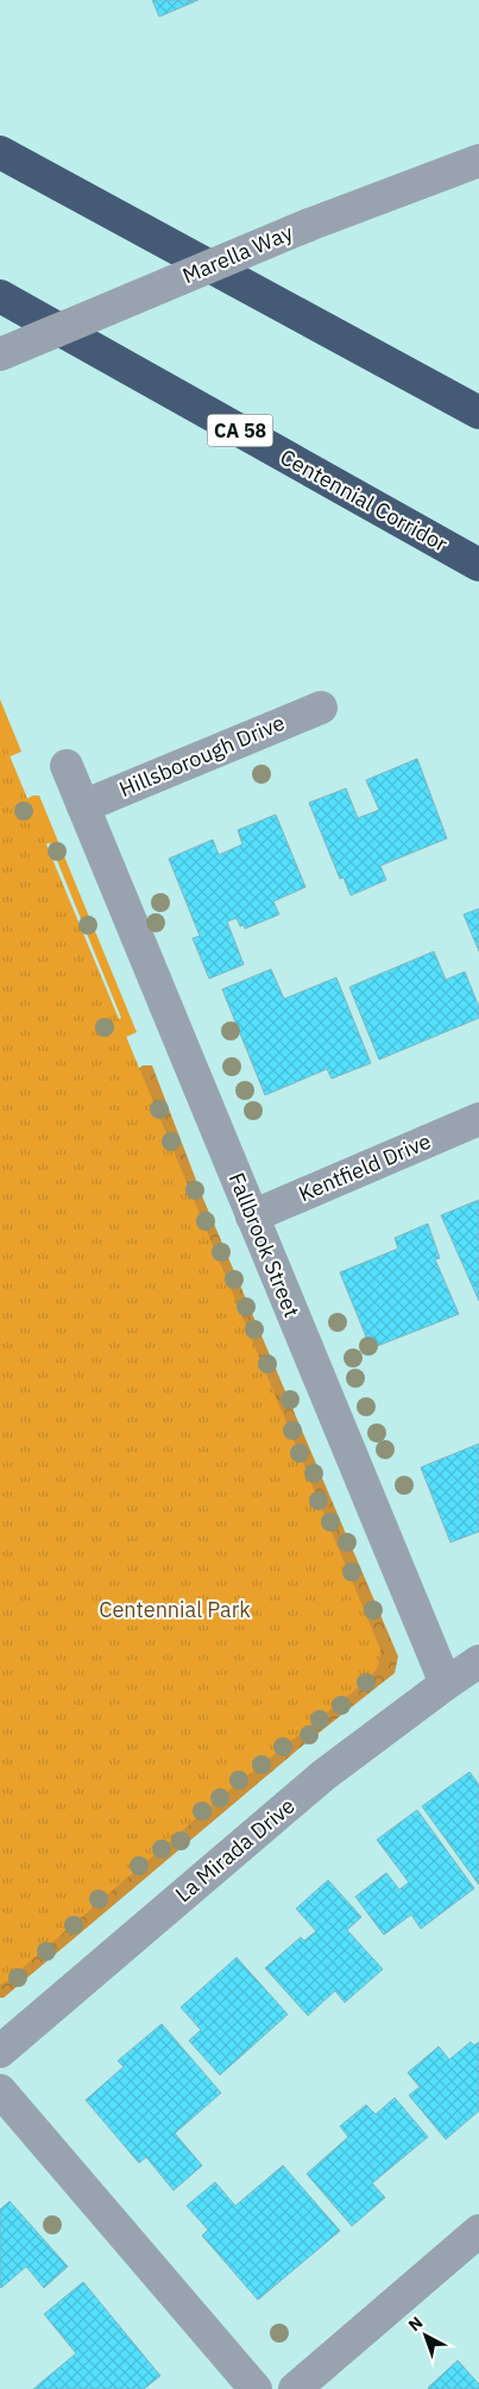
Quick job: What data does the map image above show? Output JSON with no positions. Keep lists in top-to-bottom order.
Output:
{
  "streets": {
    "highway": ["CA 58", "Centennial Corridor"],
    "street": [
      "Marella Way",
      "Hillsborough Drive",
      "Kentfield Drive",
      "Fallbrook Street",
      "La Mirada Drive"
    ]
  },
  "crossings": [
    ["Hillsborough Drive", "Fallbrook Street"],
    ["Kentfield Drive", "Fallbrook Street"],
    ["Fallbrook Street", "La Mirada Drive"]
  ],
  "parks": ["Centennial Park"],
  "north": "top left"
}
